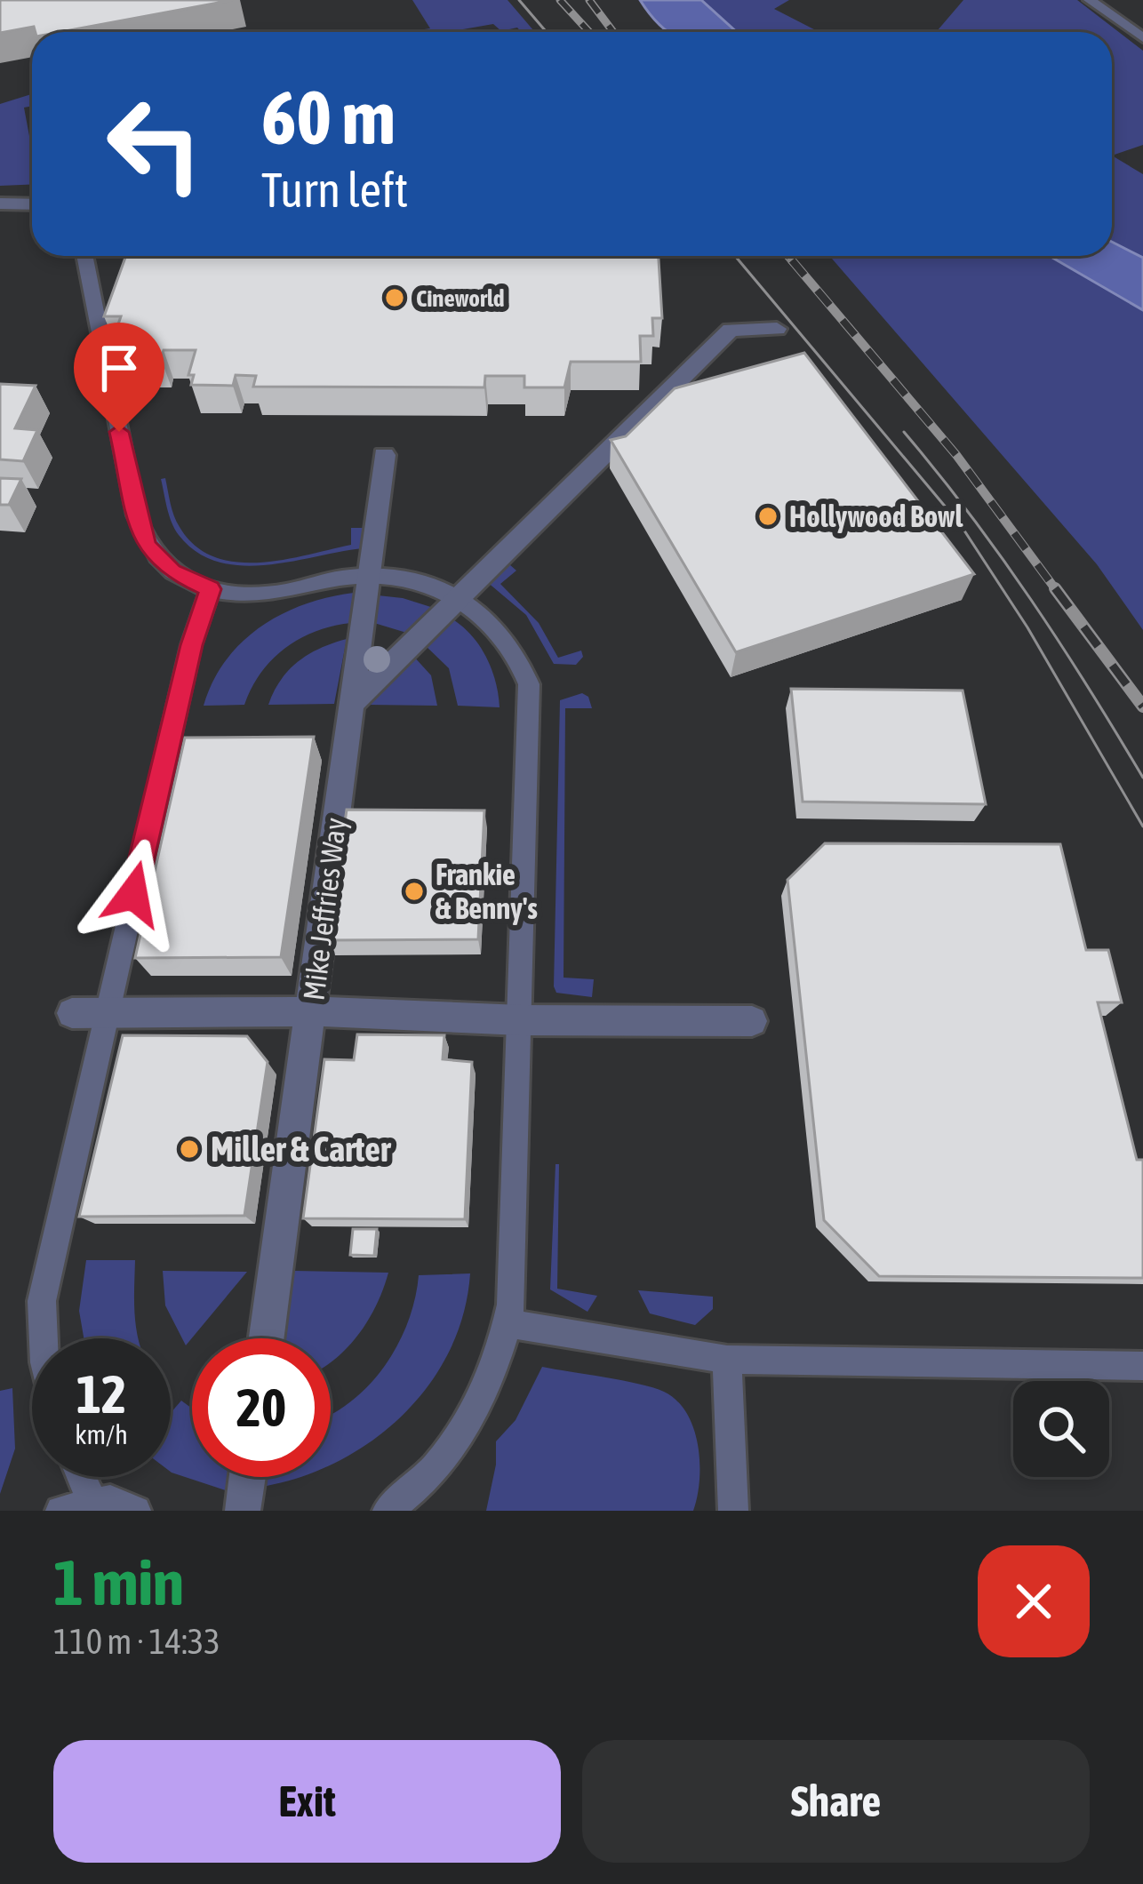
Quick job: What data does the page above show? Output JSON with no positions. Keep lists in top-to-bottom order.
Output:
{
  "streets": {
    "street": ["Mike Jeffries Way"]
  },
  "places": [
    "Cineworld",
    "Hollywood Bowl",
    "Frankie & Benny's",
    "Miller & Carter"
  ],
  "page": {
    "turn": ["60 m", "Turn left"],
    "speed": "12 km/h",
    "limit": "20",
    "heading": ["1 min", "110 m · 14:33"],
    "buttons": ["Exit", "Share"]
  }
}
